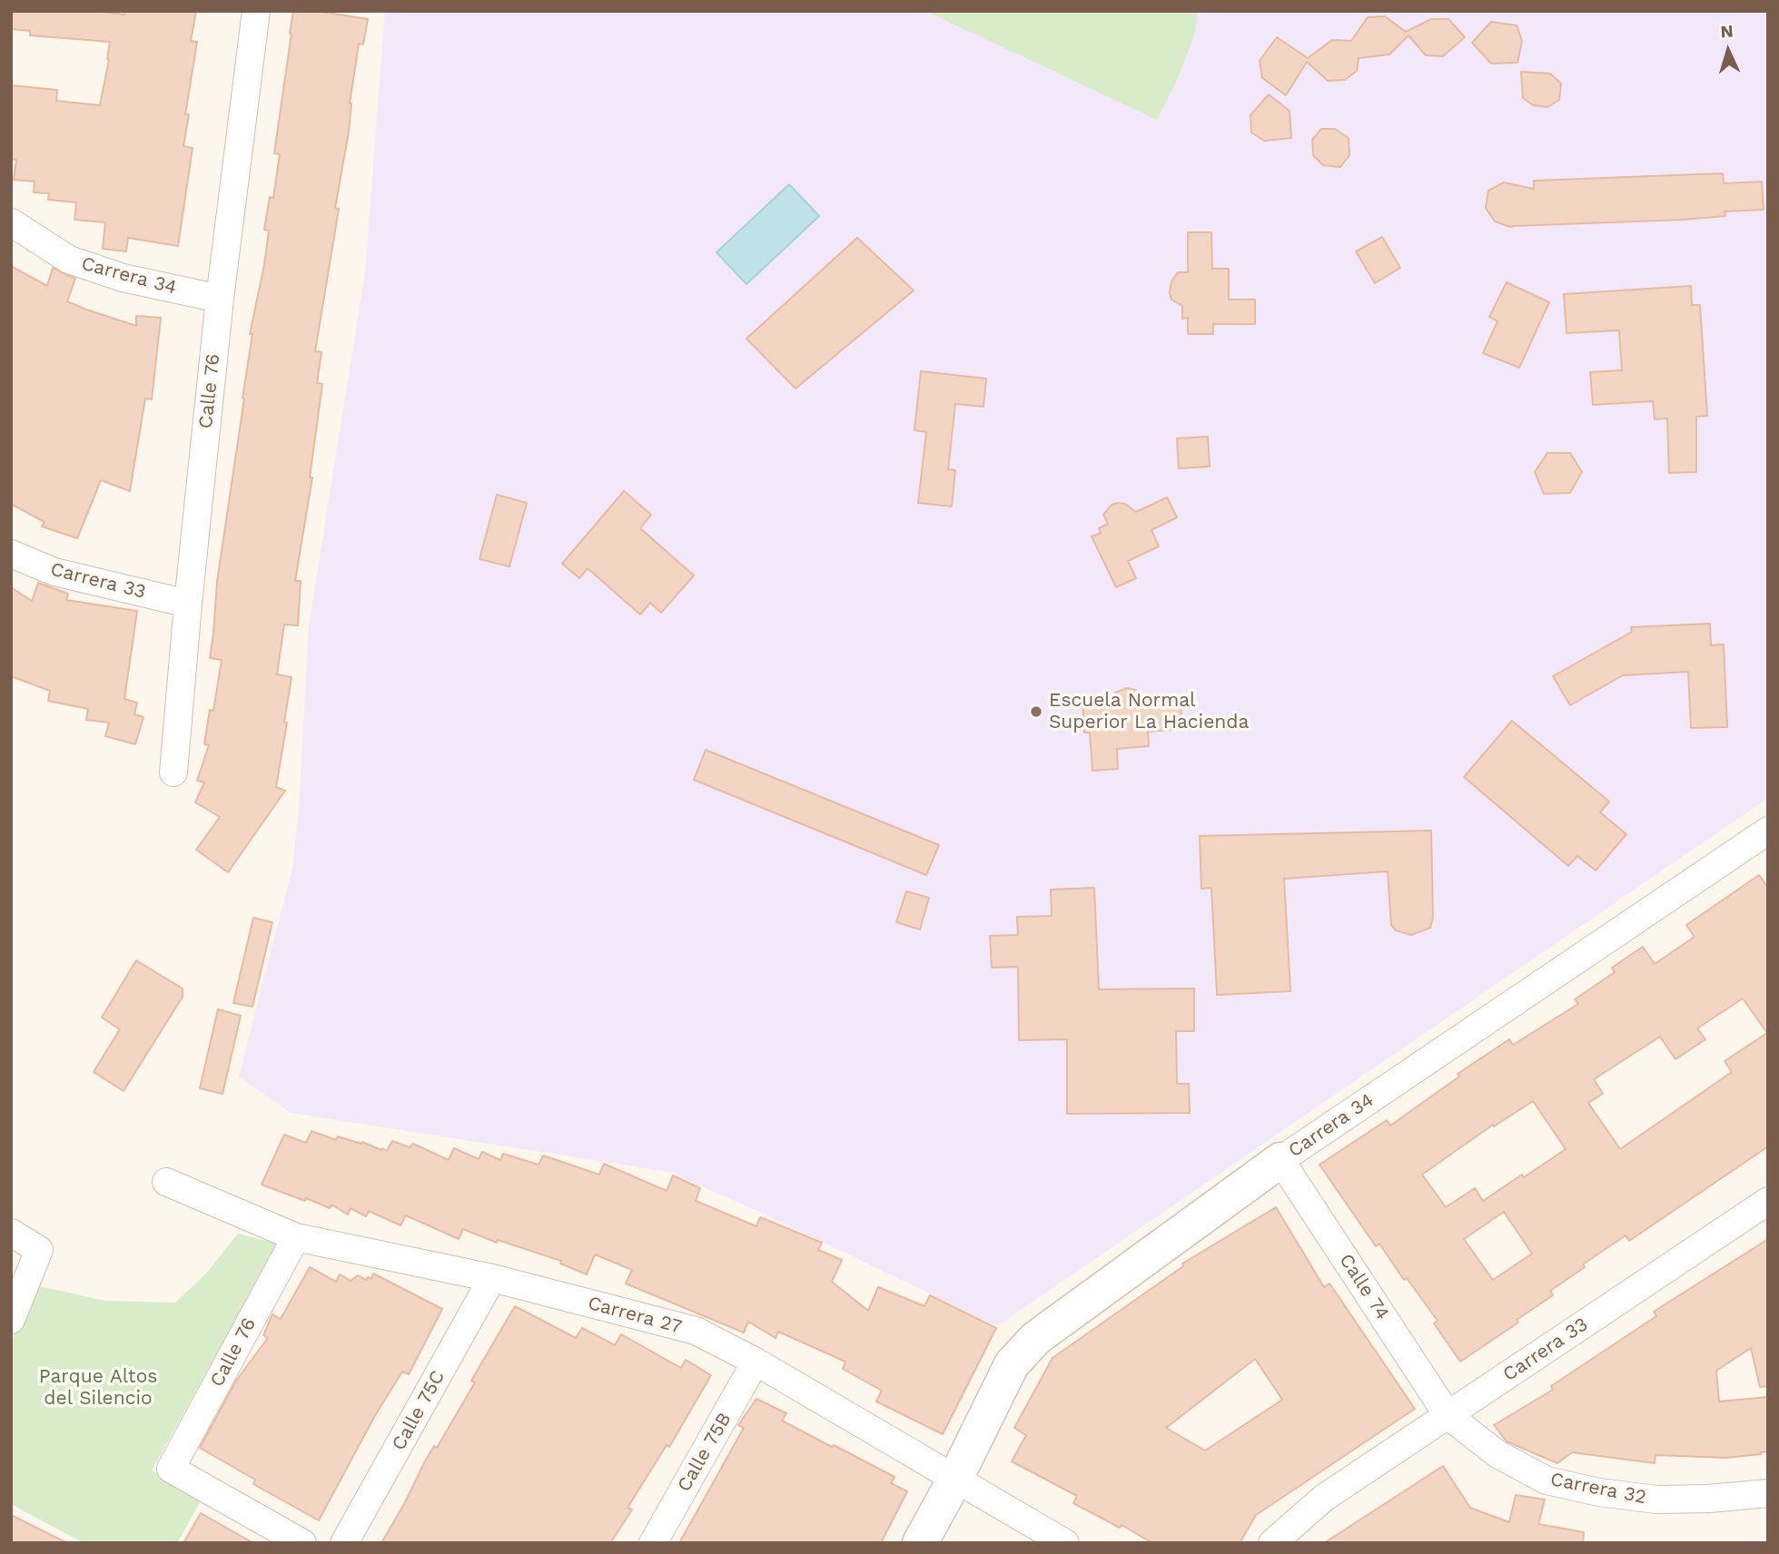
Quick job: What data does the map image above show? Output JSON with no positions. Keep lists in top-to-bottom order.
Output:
{
  "streets": {
    "street": [
      "Carrera 34",
      "Calle 76",
      "Carrera 33",
      "Calle 74",
      "Carrera 27",
      "Calle 75C",
      "Calle 75B",
      "Carrera 32"
    ]
  },
  "crossings": [
    ["Carrera 34", "Calle 76"],
    ["Carrera 34", "Calle 74"],
    ["Carrera 34", "Carrera 27"],
    ["Calle 76", "Carrera 33"],
    ["Calle 76", "Carrera 27"],
    ["Carrera 33", "Calle 74"],
    ["Carrera 33", "Carrera 32"],
    ["Calle 74", "Carrera 32"],
    ["Carrera 27", "Calle 75C"],
    ["Carrera 27", "Calle 75B"]
  ],
  "parks": ["Parque Altos del Silencio"],
  "places": ["Escuela Normal Superior La Hacienda"],
  "north": "top"
}
